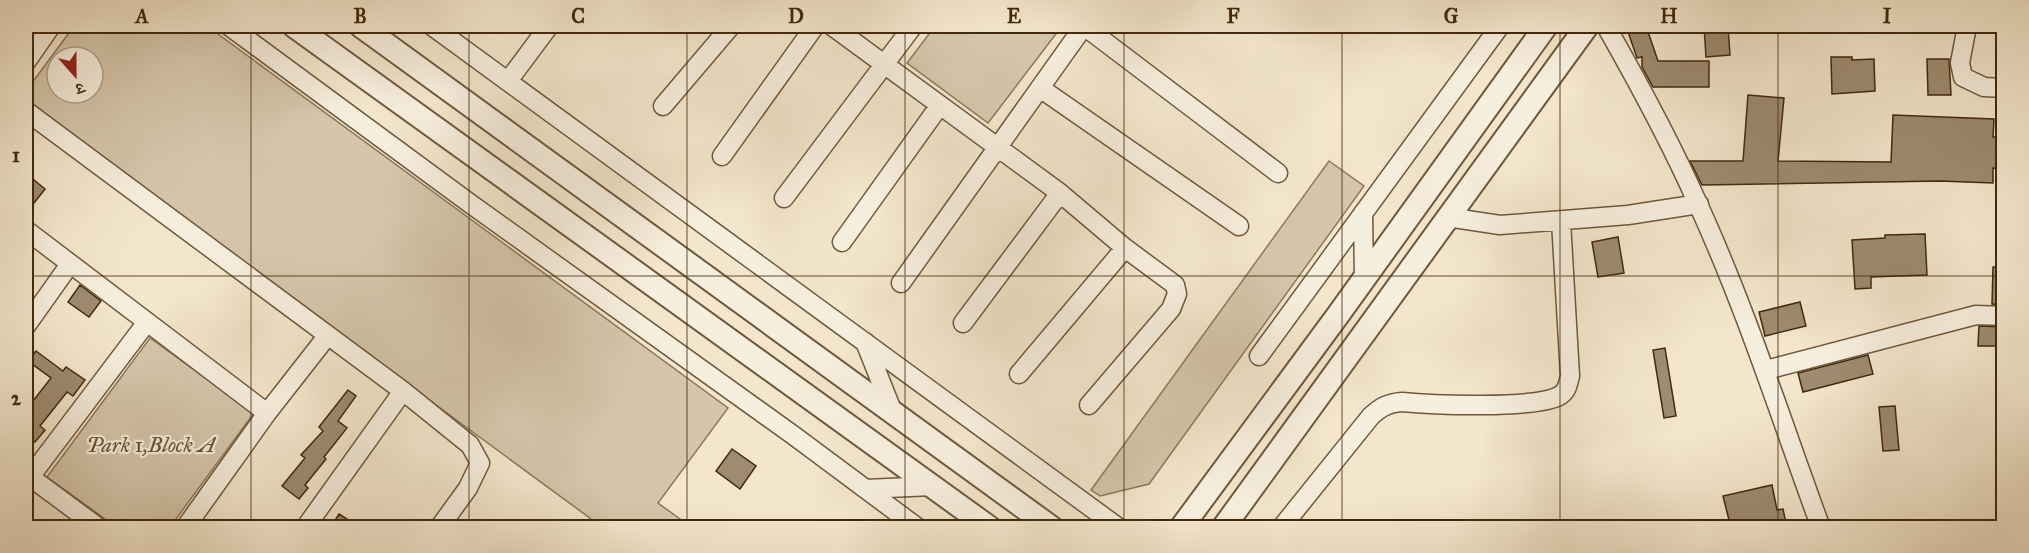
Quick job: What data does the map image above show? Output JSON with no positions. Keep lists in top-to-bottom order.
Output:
{
  "parks": ["Park 1,Block A"],
  "north": "bottom",
  "grid": {
    "columns": [
      "A",
      "B",
      "C",
      "D",
      "E",
      "F",
      "G",
      "H",
      "I"
    ],
    "rows": ["1", "2"]
  }
}
